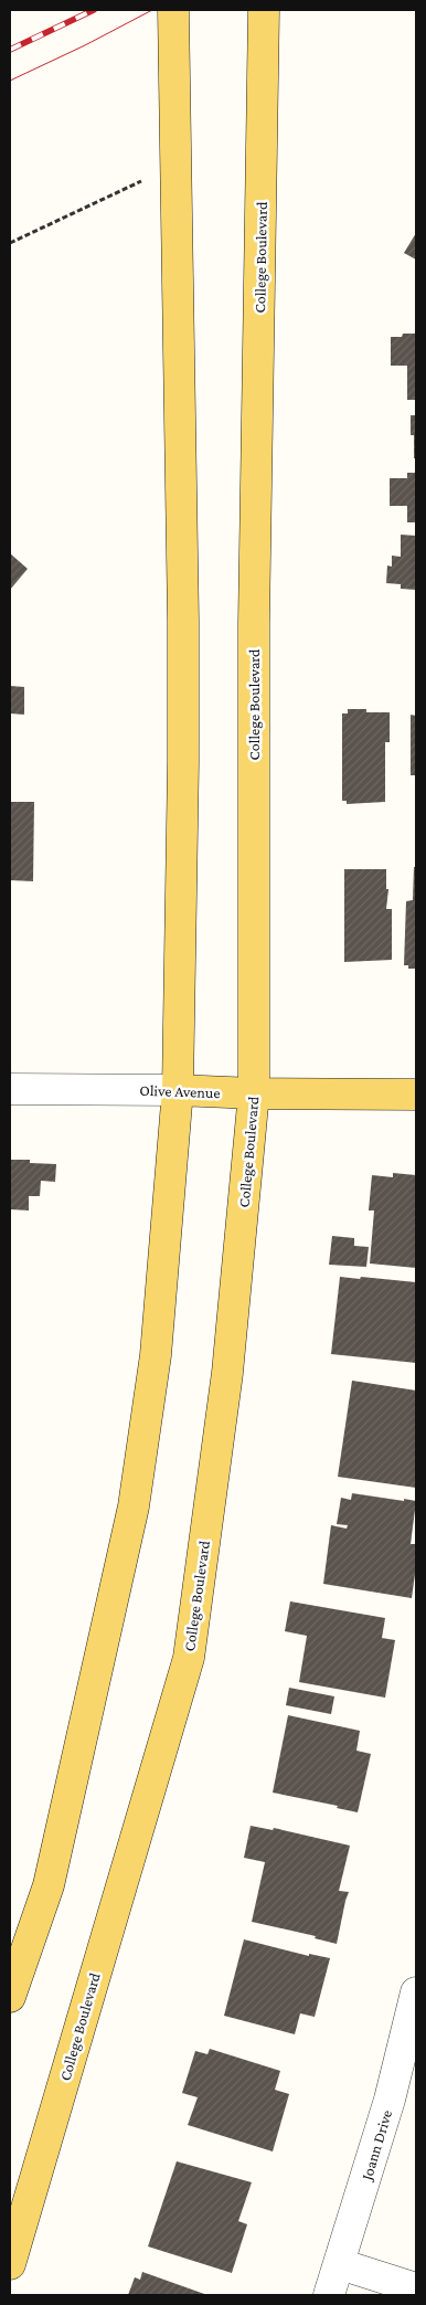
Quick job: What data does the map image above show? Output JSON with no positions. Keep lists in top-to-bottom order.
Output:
{
  "streets": {
    "main road": ["College Boulevard", "Olive Avenue"],
    "street": ["Joann Drive"]
  },
  "crossings": [
    ["College Boulevard", "Olive Avenue"]
  ]
}
